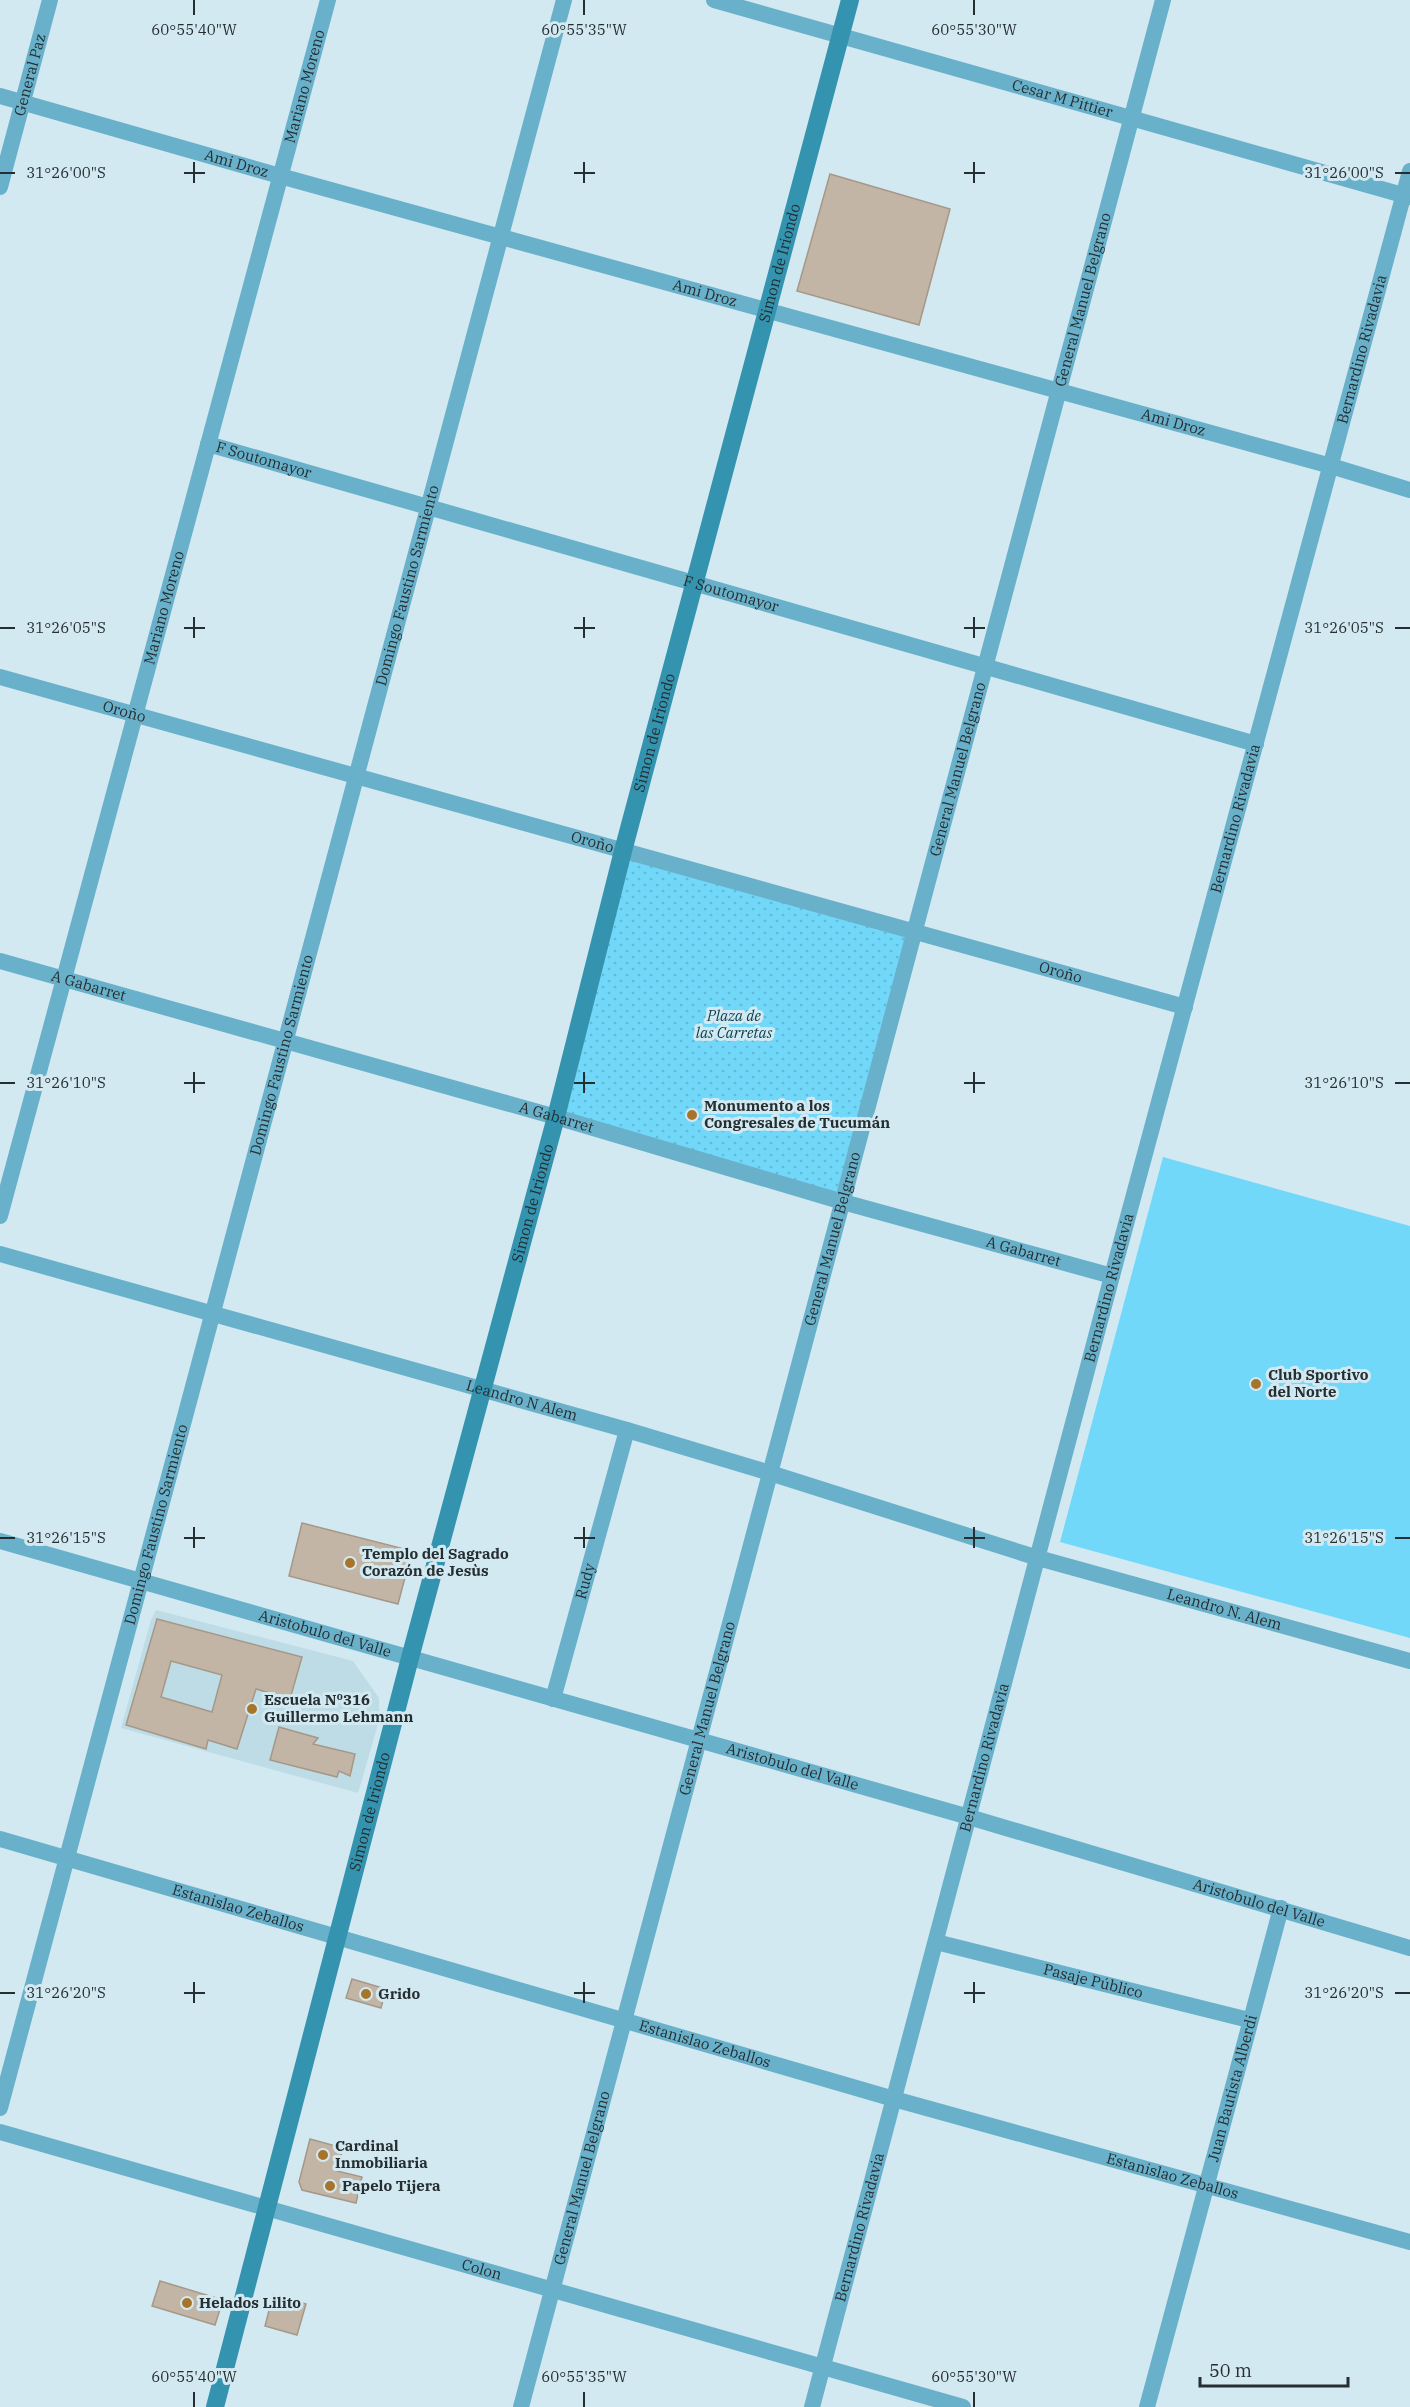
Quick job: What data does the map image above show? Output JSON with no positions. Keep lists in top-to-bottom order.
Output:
{
  "streets": {
    "main road": ["Simon de Iriondo"],
    "street": [
      "General Paz",
      "Mariano Moreno",
      "Cesar M Pittier",
      "Ami Droz",
      "General Manuel Belgrano",
      "Bernardino Rivadavia",
      "F Soutomayor",
      "Domingo Faustino Sarmiento",
      "Oroño",
      "A Gabarret",
      "Leandro N Alem",
      "Rudy",
      "Leandro N. Alem",
      "Aristobulo del Valle",
      "Estanislao Zeballos",
      "Pasaje Público",
      "Juan Bautista Alberdi",
      "Colon"
    ]
  },
  "crossings": [
    ["General Paz", "Ami Droz"],
    ["Mariano Moreno", "Ami Droz"],
    ["Mariano Moreno", "F Soutomayor"],
    ["Mariano Moreno", "Oroño"],
    ["Mariano Moreno", "A Gabarret"],
    ["Cesar M Pittier", "Simon de Iriondo"],
    ["Cesar M Pittier", "General Manuel Belgrano"],
    ["Cesar M Pittier", "Bernardino Rivadavia"],
    ["Ami Droz", "Simon de Iriondo"],
    ["Ami Droz", "General Manuel Belgrano"],
    ["Ami Droz", "Bernardino Rivadavia"],
    ["Ami Droz", "Domingo Faustino Sarmiento"],
    ["Simon de Iriondo", "F Soutomayor"],
    ["Simon de Iriondo", "Oroño"],
    ["Simon de Iriondo", "A Gabarret"],
    ["Simon de Iriondo", "Leandro N Alem"],
    ["Simon de Iriondo", "Aristobulo del Valle"],
    ["Simon de Iriondo", "Estanislao Zeballos"],
    ["Simon de Iriondo", "Colon"],
    ["General Manuel Belgrano", "F Soutomayor"],
    ["General Manuel Belgrano", "Oroño"],
    ["General Manuel Belgrano", "A Gabarret"],
    ["General Manuel Belgrano", "Leandro N Alem"],
    ["General Manuel Belgrano", "Aristobulo del Valle"],
    ["General Manuel Belgrano", "Estanislao Zeballos"],
    ["General Manuel Belgrano", "Colon"],
    ["Bernardino Rivadavia", "F Soutomayor"],
    ["Bernardino Rivadavia", "Oroño"],
    ["Bernardino Rivadavia", "A Gabarret"],
    ["Bernardino Rivadavia", "Leandro N Alem"],
    ["Bernardino Rivadavia", "Leandro N. Alem"],
    ["Bernardino Rivadavia", "Aristobulo del Valle"],
    ["Bernardino Rivadavia", "Estanislao Zeballos"],
    ["Bernardino Rivadavia", "Pasaje Público"],
    ["Bernardino Rivadavia", "Colon"],
    ["F Soutomayor", "Domingo Faustino Sarmiento"],
    ["Domingo Faustino Sarmiento", "Oroño"],
    ["Domingo Faustino Sarmiento", "A Gabarret"],
    ["Domingo Faustino Sarmiento", "Leandro N Alem"],
    ["Domingo Faustino Sarmiento", "Aristobulo del Valle"],
    ["Domingo Faustino Sarmiento", "Estanislao Zeballos"],
    ["Leandro N Alem", "Rudy"],
    ["Leandro N Alem", "Leandro N. Alem"],
    ["Rudy", "Aristobulo del Valle"],
    ["Aristobulo del Valle", "Juan Bautista Alberdi"],
    ["Estanislao Zeballos", "Juan Bautista Alberdi"],
    ["Pasaje Público", "Juan Bautista Alberdi"]
  ],
  "parks": ["Plaza de las Carretas"],
  "places": [
    "Monumento a los Congresales de Tucumán",
    "Club Sportivo del Norte",
    "Templo del Sagrado Corazón de Jesùs",
    "Escuela Nº316 Guillermo Lehmann",
    "Grido",
    "Cardinal Inmobiliaria",
    "Papelo Tijera",
    "Helados Lilito"
  ],
  "scale_bar": "50 m",
  "coordinates": [
    "60°55'40\"W",
    "60°55'35\"W",
    "60°55'30\"W",
    "31°26'00\"S",
    "31°26'05\"S",
    "31°26'10\"S",
    "31°26'15\"S",
    "31°26'20\"S"
  ]
}
